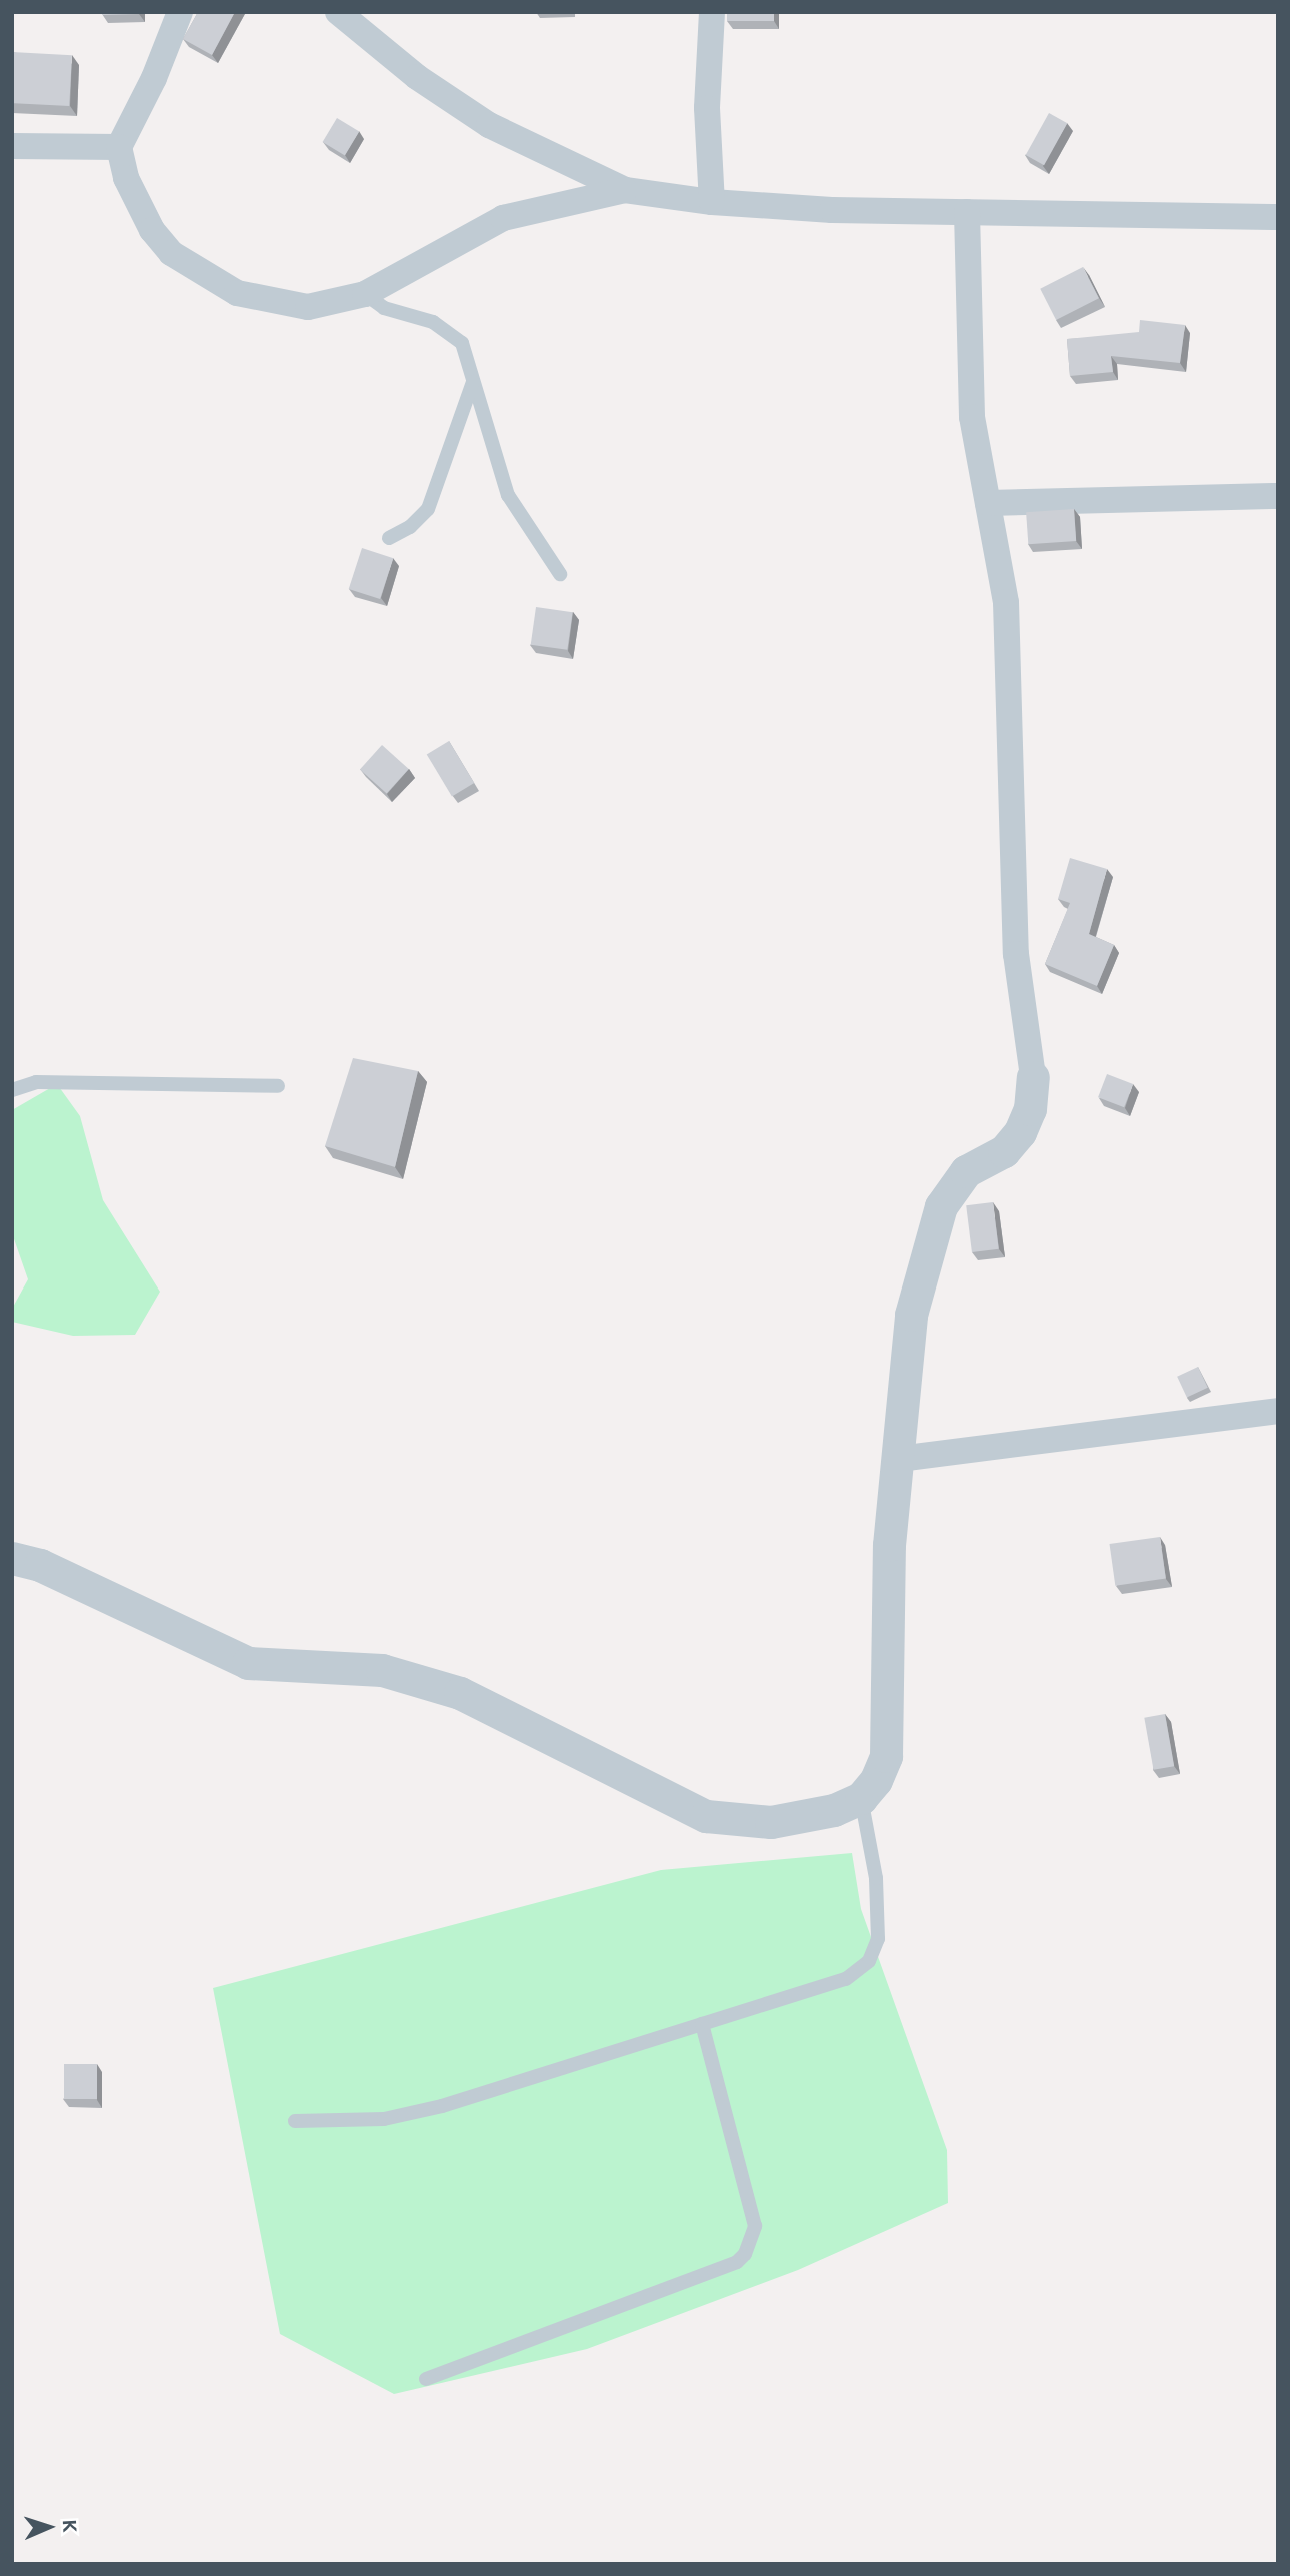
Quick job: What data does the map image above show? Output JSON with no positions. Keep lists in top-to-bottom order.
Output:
{
  "north": "right"
}
